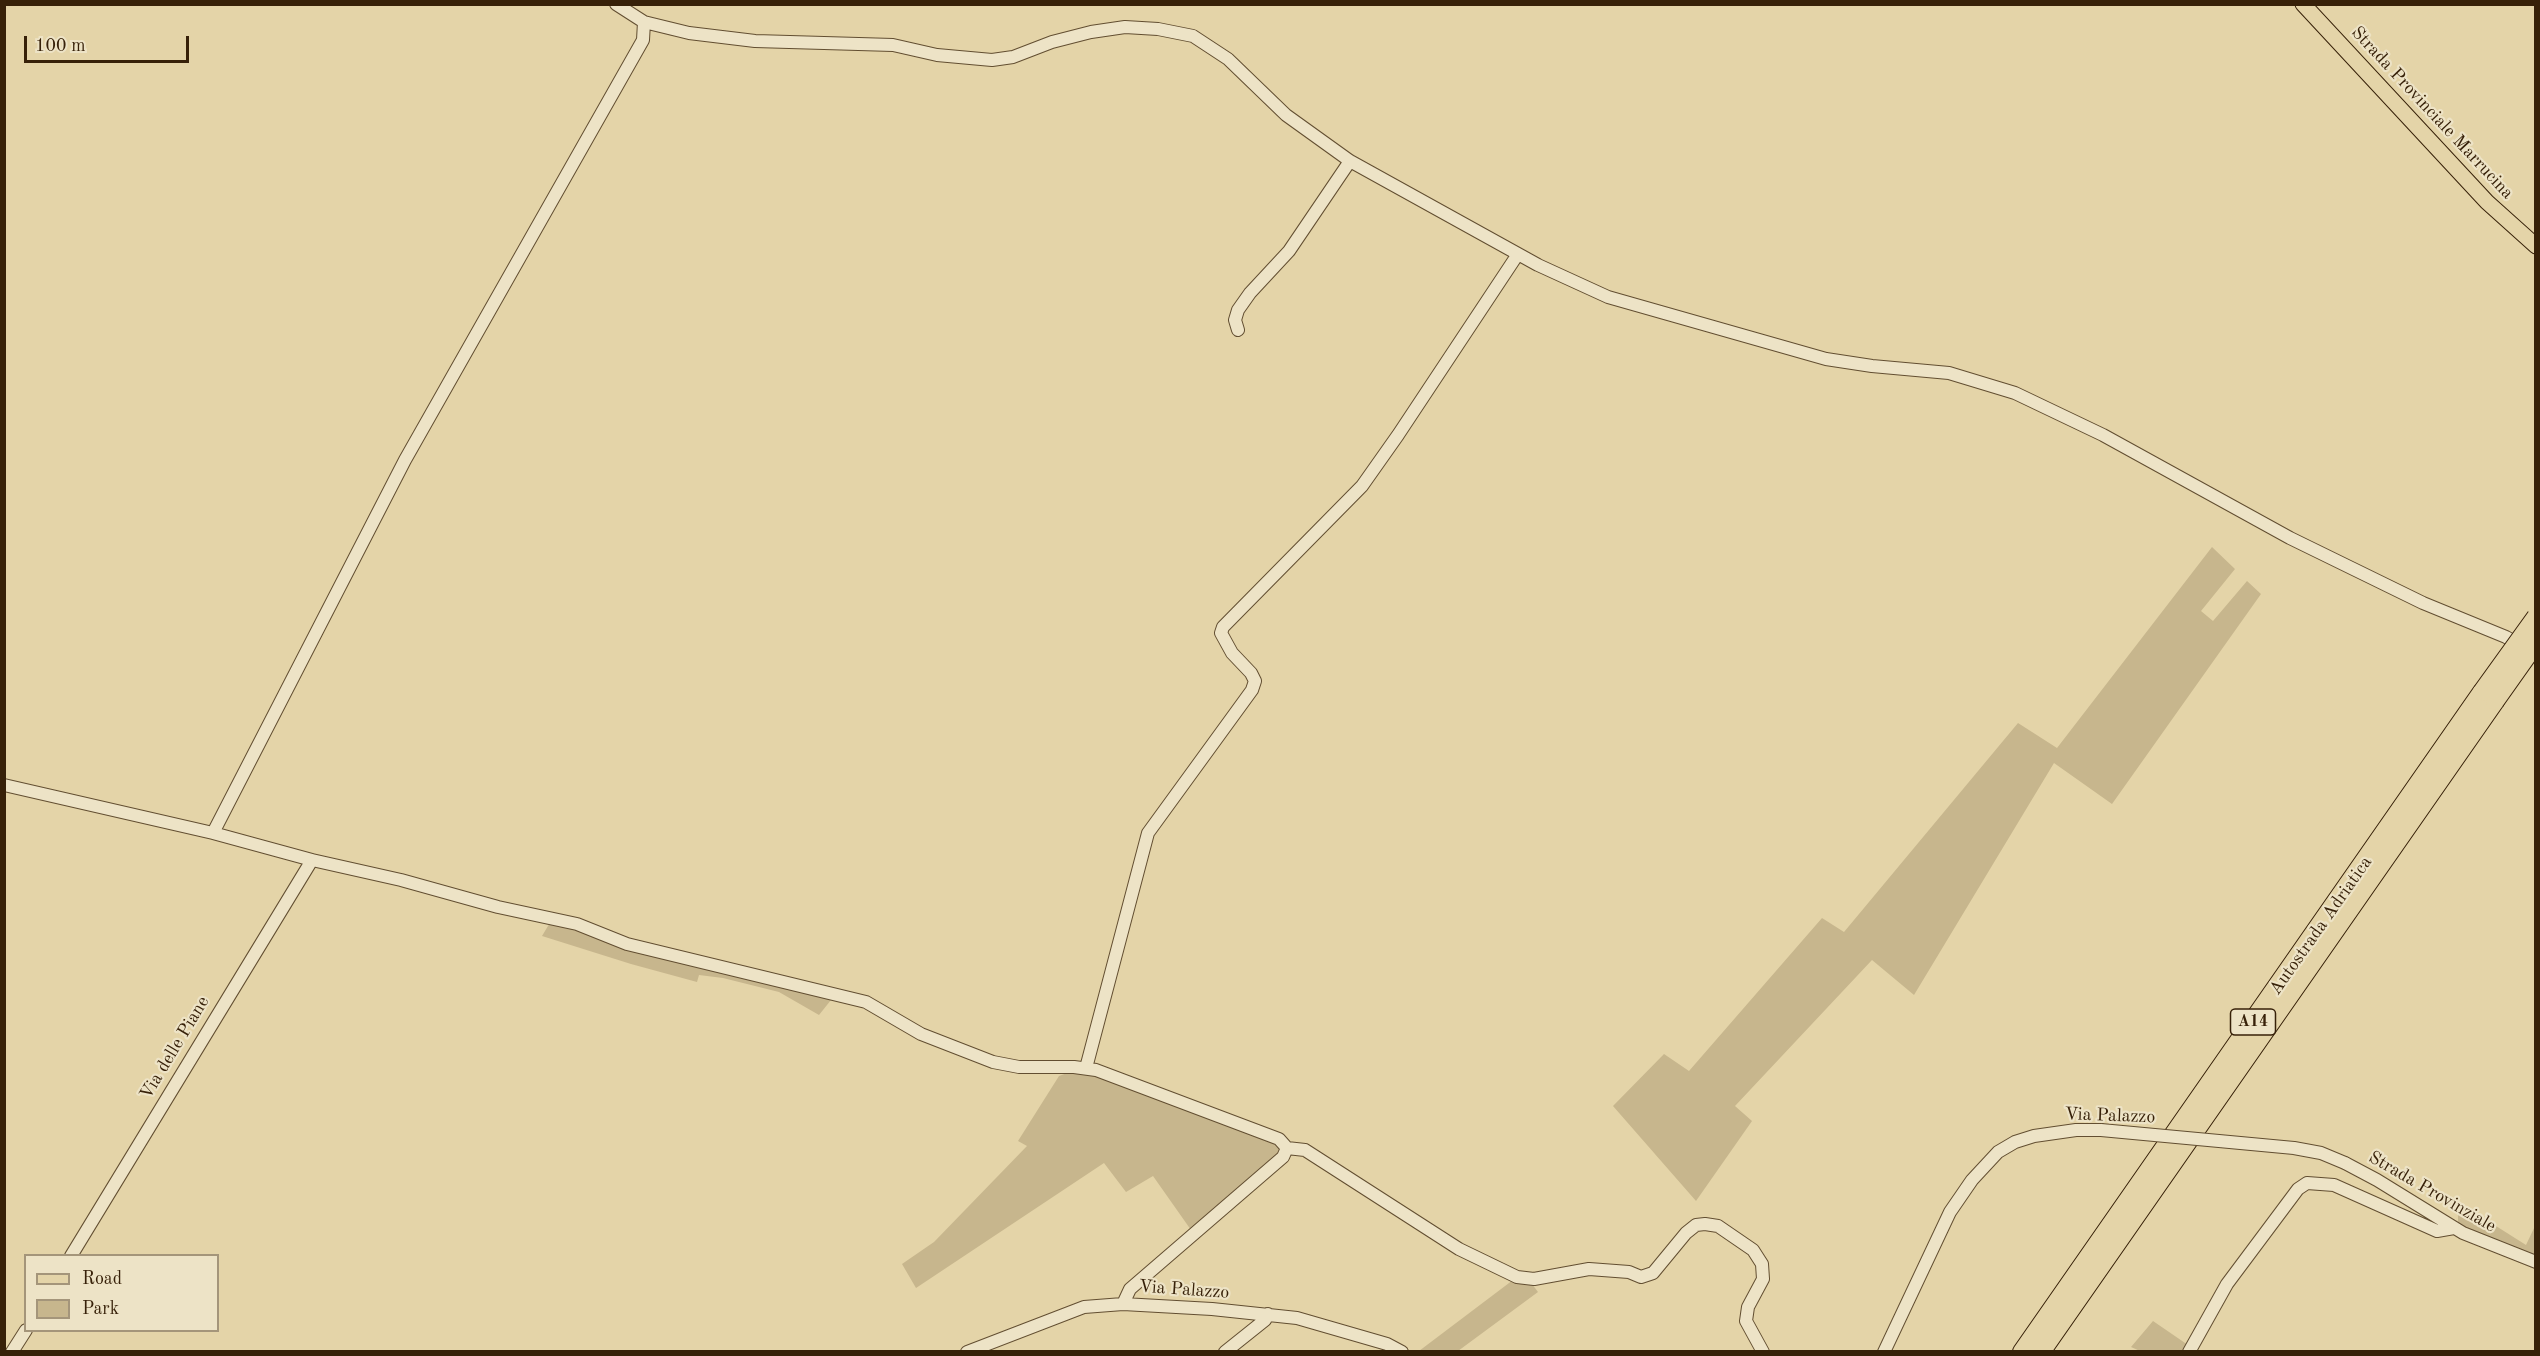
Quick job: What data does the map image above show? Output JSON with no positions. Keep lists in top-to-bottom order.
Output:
{
  "streets": {
    "highway": ["Autostrada Adriatica", "A14"],
    "main road": ["Strada Provinciale Marrucina"],
    "street": ["Via delle Piane", "Via Palazzo", "Strada Provinziale"]
  },
  "crossings": [
    ["Via Palazzo", "Strada Provinziale"]
  ],
  "legend": ["Road", "Park"],
  "scale_bar": "100 m"
}
